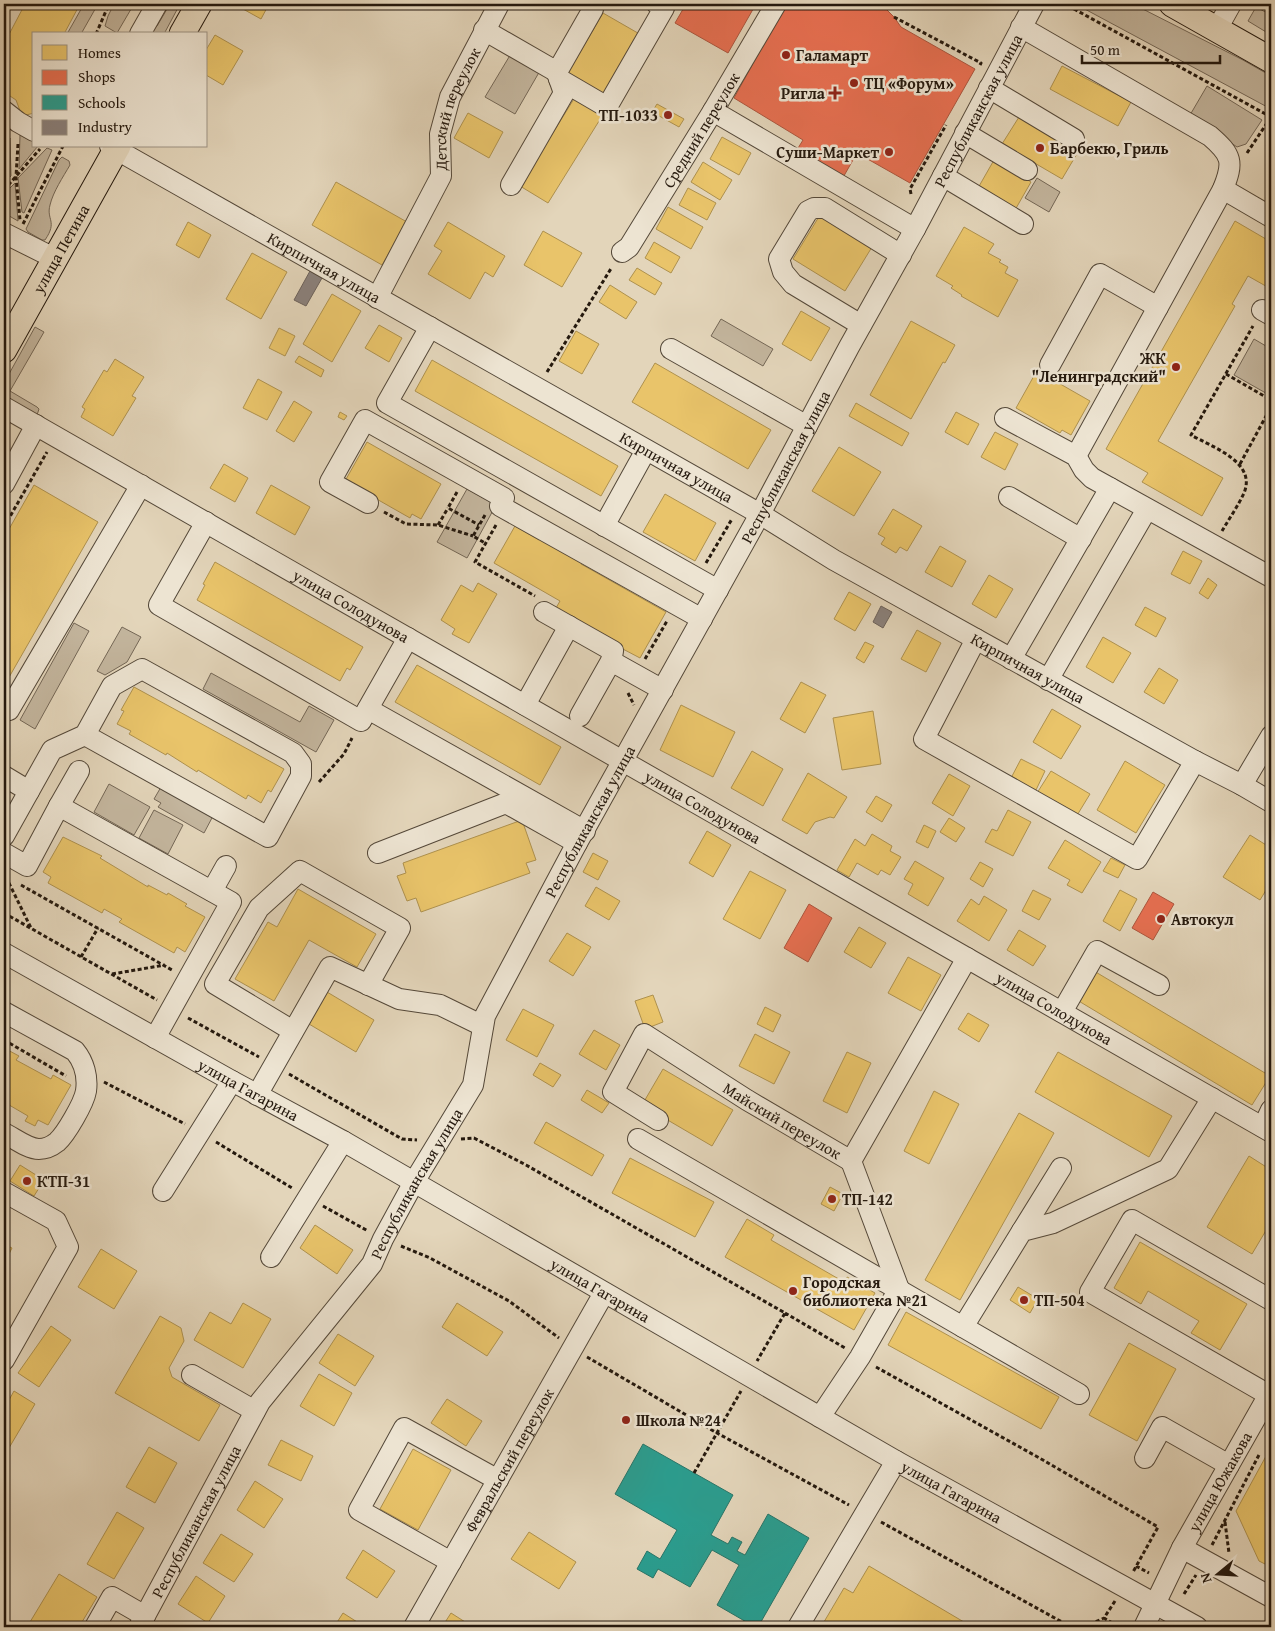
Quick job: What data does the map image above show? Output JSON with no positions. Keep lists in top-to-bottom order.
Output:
{
  "streets": {
    "main road": ["улица Петина"],
    "street": [
      "Республиканская улица",
      "Детский переулок",
      "Средний переулок",
      "Кирпичная улица",
      "улица Солодунова",
      "улица Гагарина",
      "Майский переулок",
      "Февральский переулок",
      "улица Южакова"
    ]
  },
  "crossings": [
    ["Республиканская улица", "Кирпичная улица"],
    ["Республиканская улица", "улица Солодунова"],
    ["Республиканская улица", "улица Гагарина"],
    ["Детский переулок", "Кирпичная улица"],
    ["улица Солодунова", "Майский переулок"],
    ["улица Гагарина", "Февральский переулок"],
    ["улица Гагарина", "улица Южакова"]
  ],
  "places": {
    "other": [
      "Галамарт",
      "ТЦ «Форум»",
      "ТП-1033",
      "Барбекю, Гриль",
      "Суши-Маркет",
      "ЖК \"Ленинградский\"",
      "Автокул",
      "КТП-31",
      "ТП-142",
      "Городская библиотека №21",
      "ТП-504",
      "Школа №24"
    ],
    "health": ["Ригла"]
  },
  "legend": [
    "Homes",
    "Shops",
    "Schools",
    "Industry"
  ],
  "scale_bar": "50 m",
  "north": "left"
}
